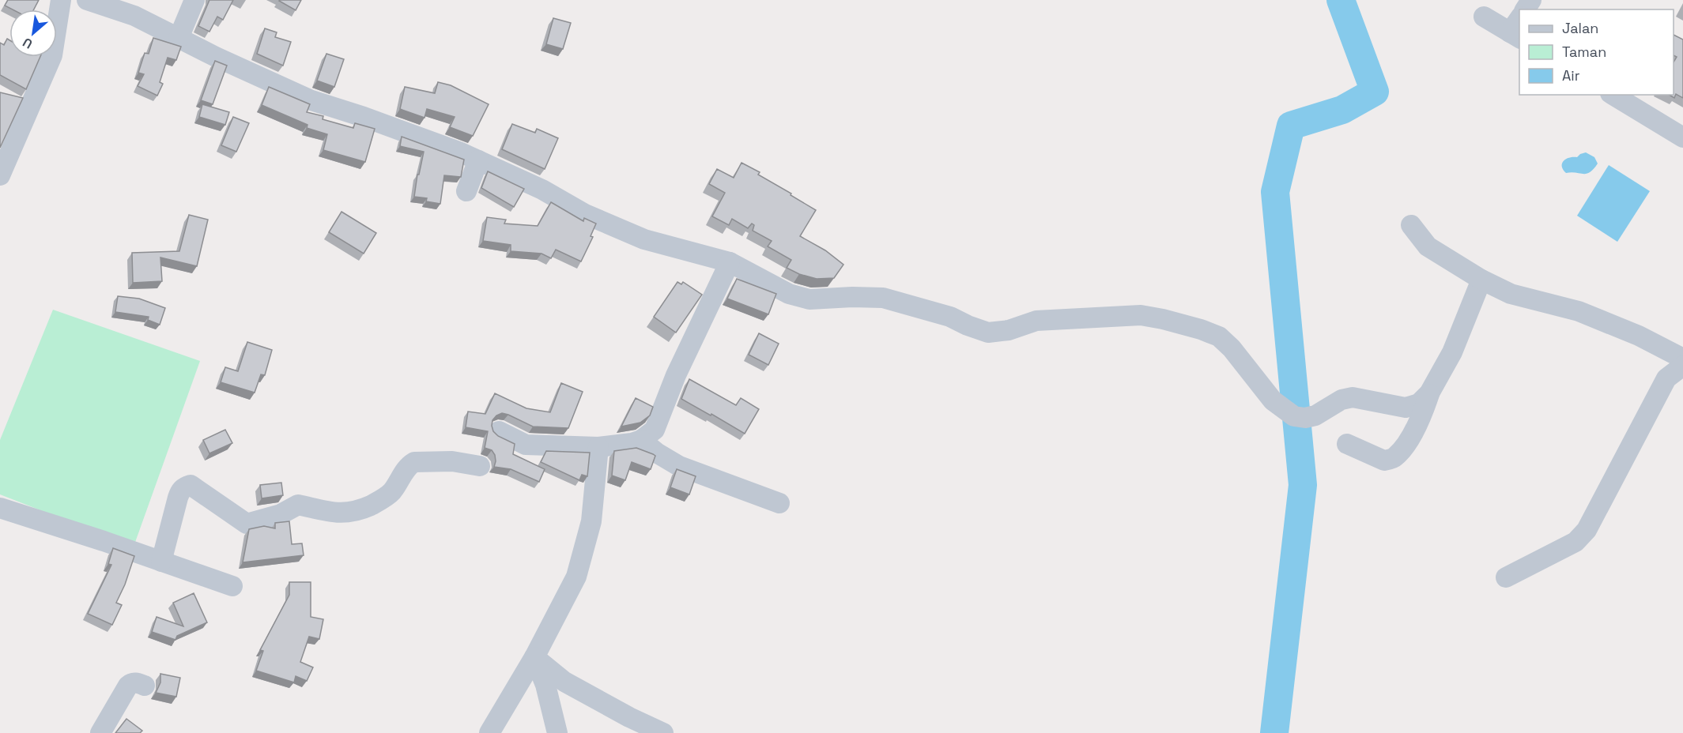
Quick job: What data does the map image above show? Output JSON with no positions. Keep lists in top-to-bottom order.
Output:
{
  "legend": ["Jalan", "Taman", "Air"],
  "north": "bottom left"
}
